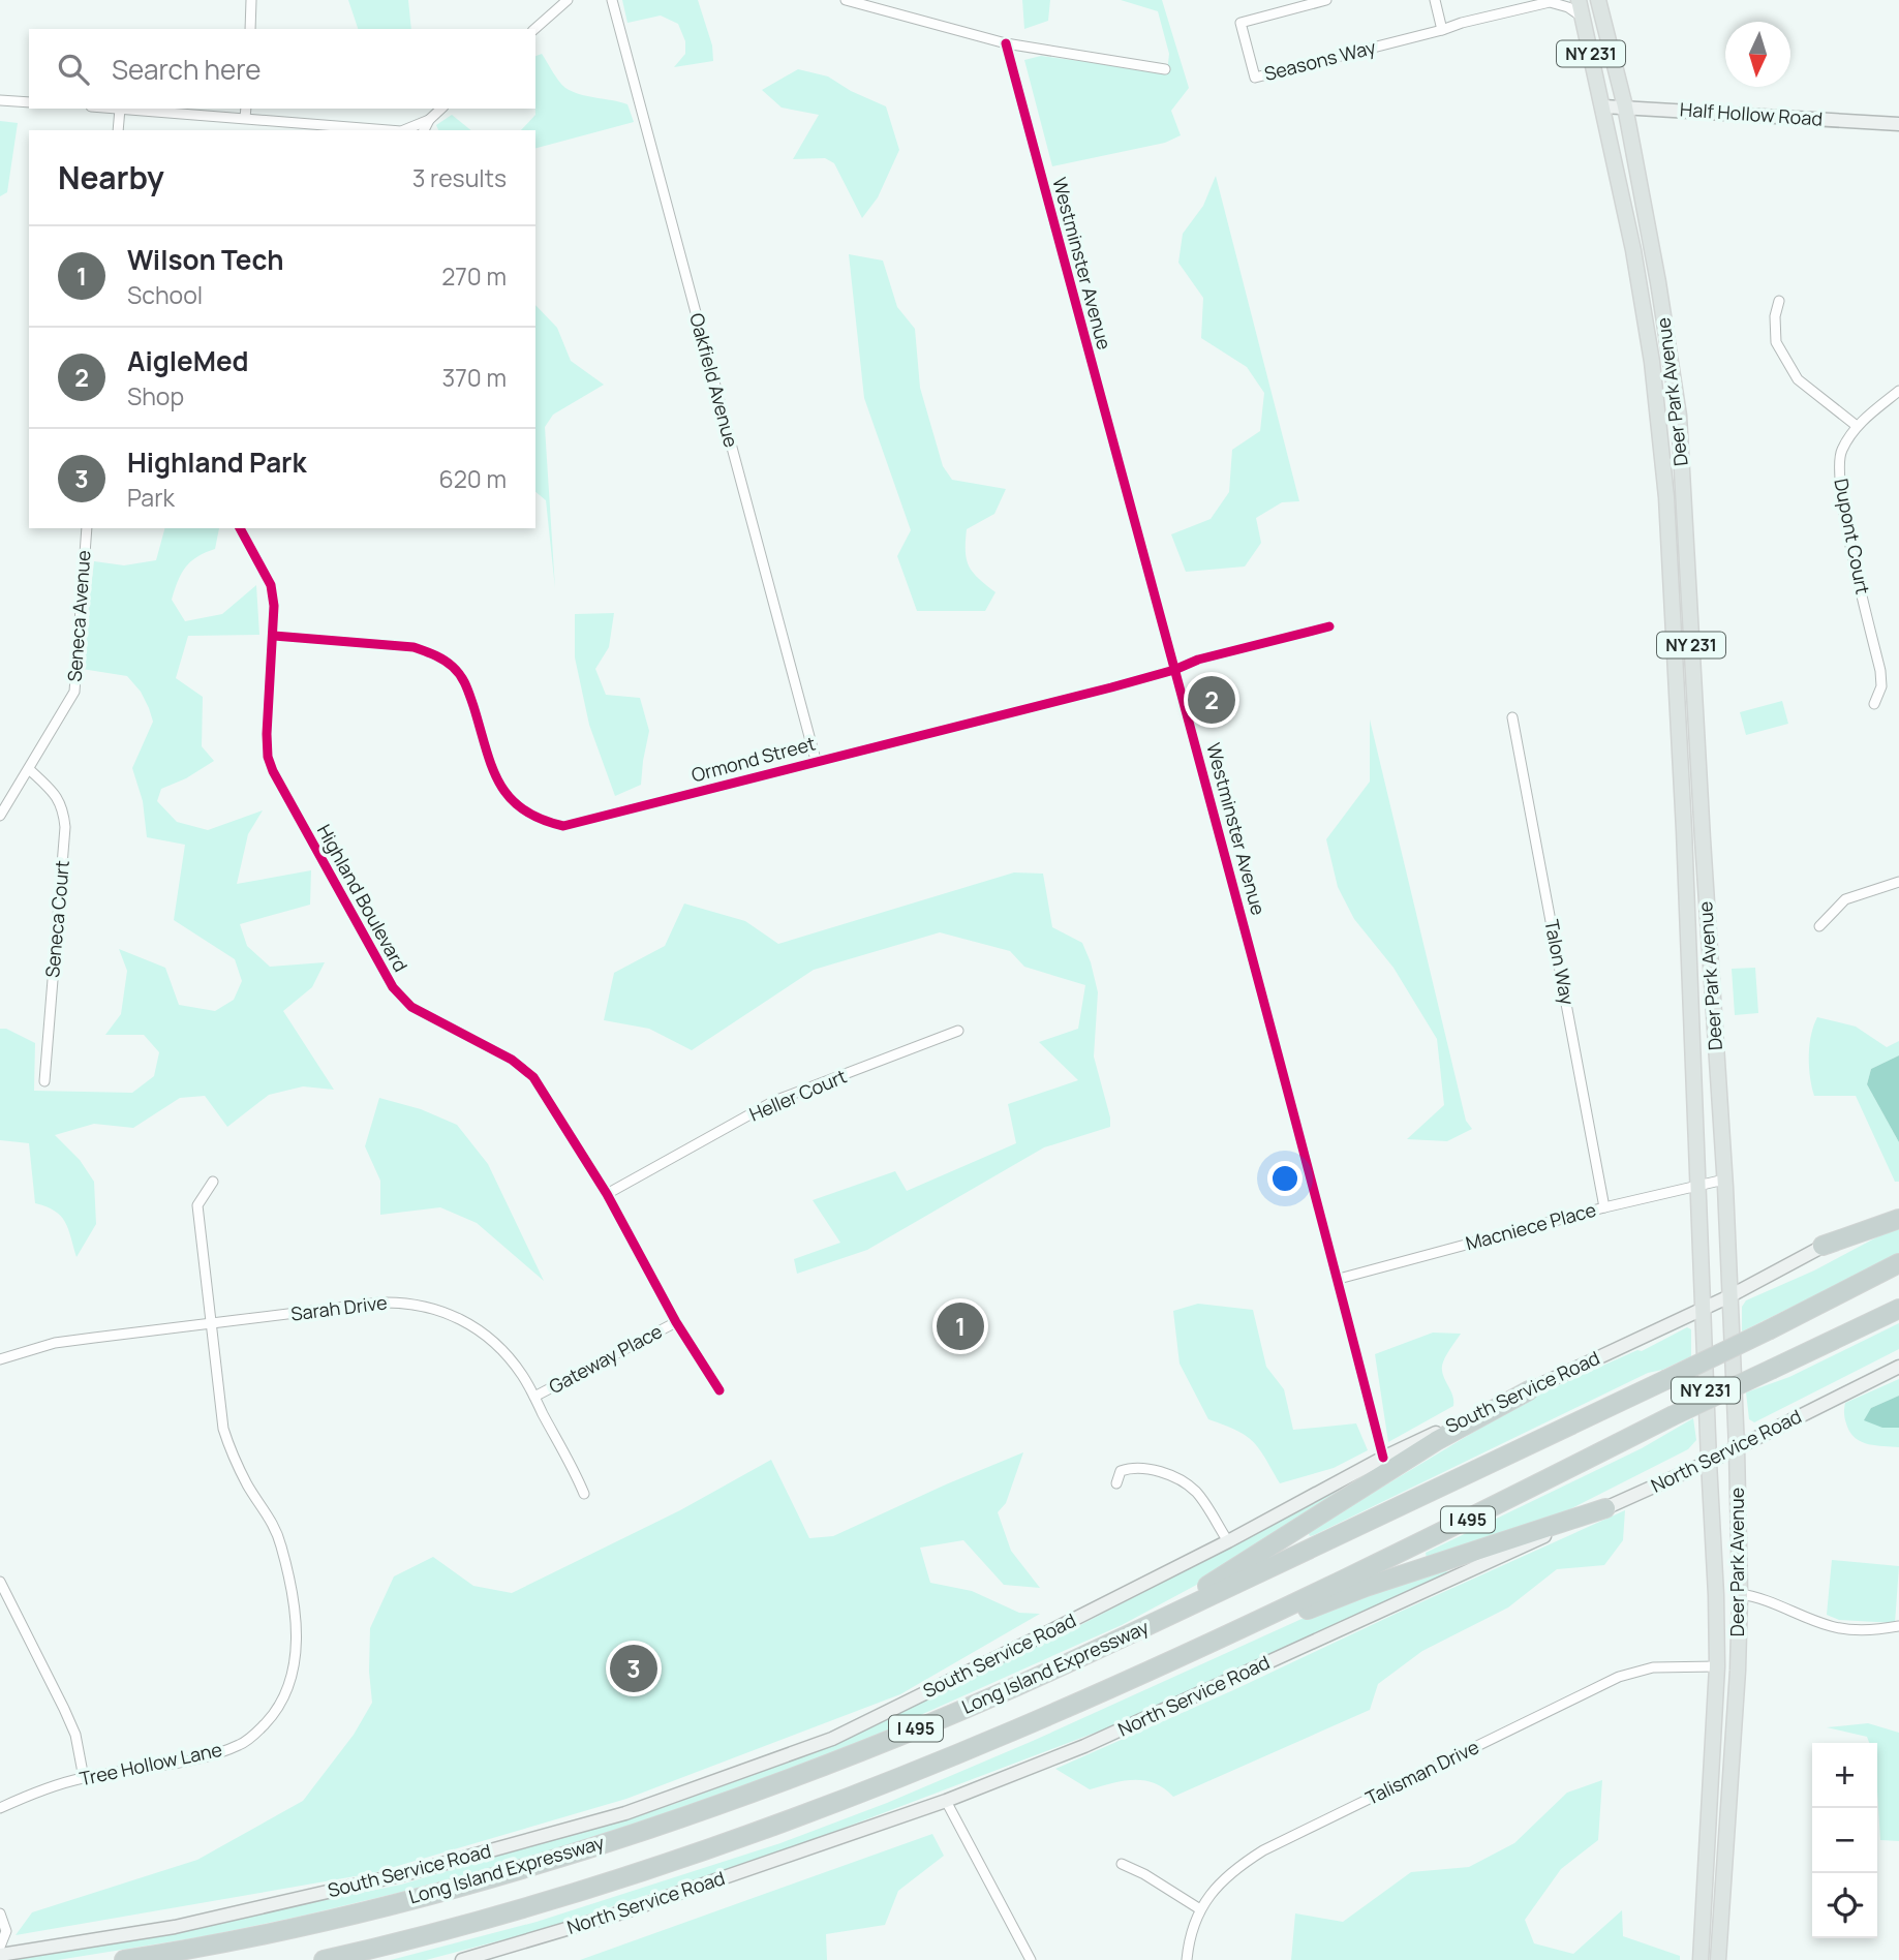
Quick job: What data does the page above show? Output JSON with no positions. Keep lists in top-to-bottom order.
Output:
{
  "streets": {
    "highway": ["I 495", "Long Island Expressway"],
    "main road": [
      "NY 231",
      "Half Hollow Road",
      "Deer Park Avenue",
      "South Service Road",
      "North Service Road"
    ],
    "street": [
      "Seasons Way",
      "Westminster Avenue",
      "Oakfield Avenue",
      "Dupont Court",
      "Seneca Avenue",
      "Ormond Street",
      "Highland Boulevard",
      "Seneca Court",
      "Talon Way",
      "Heller Court",
      "Macniece Place",
      "Sarah Drive",
      "Gateway Place",
      "Tree Hollow Lane",
      "Talisman Drive"
    ]
  },
  "crossings": [
    ["Half Hollow Road", "Deer Park Avenue"],
    ["Westminster Avenue", "Ormond Street"],
    ["Westminster Avenue", "Macniece Place"],
    ["Westminster Avenue", "South Service Road"],
    ["Oakfield Avenue", "Ormond Street"],
    ["Deer Park Avenue", "Macniece Place"],
    ["Deer Park Avenue", "South Service Road"],
    ["Deer Park Avenue", "North Service Road"],
    ["Deer Park Avenue", "Talisman Drive"],
    ["Seneca Avenue", "Seneca Court"],
    ["Ormond Street", "Highland Boulevard"],
    ["Highland Boulevard", "Heller Court"],
    ["Highland Boulevard", "Gateway Place"],
    ["Talon Way", "Macniece Place"],
    ["Sarah Drive", "Gateway Place"],
    ["Sarah Drive", "Tree Hollow Lane"]
  ],
  "north": "bottom",
  "page": {
    "search": "Search here",
    "heading": ["Nearby", "3 results"],
    "list": [
      {
        "mark": "1",
        "name": "Wilson Tech",
        "note": "School",
        "value": "270 m"
      },
      {
        "mark": "2",
        "name": "AigleMed",
        "note": "Shop",
        "value": "370 m"
      },
      {
        "mark": "3",
        "name": "Highland Park",
        "note": "Park",
        "value": "620 m"
      }
    ],
    "pins": ["2", "1", "3"],
    "map_buttons": ["+", "−"]
  }
}
